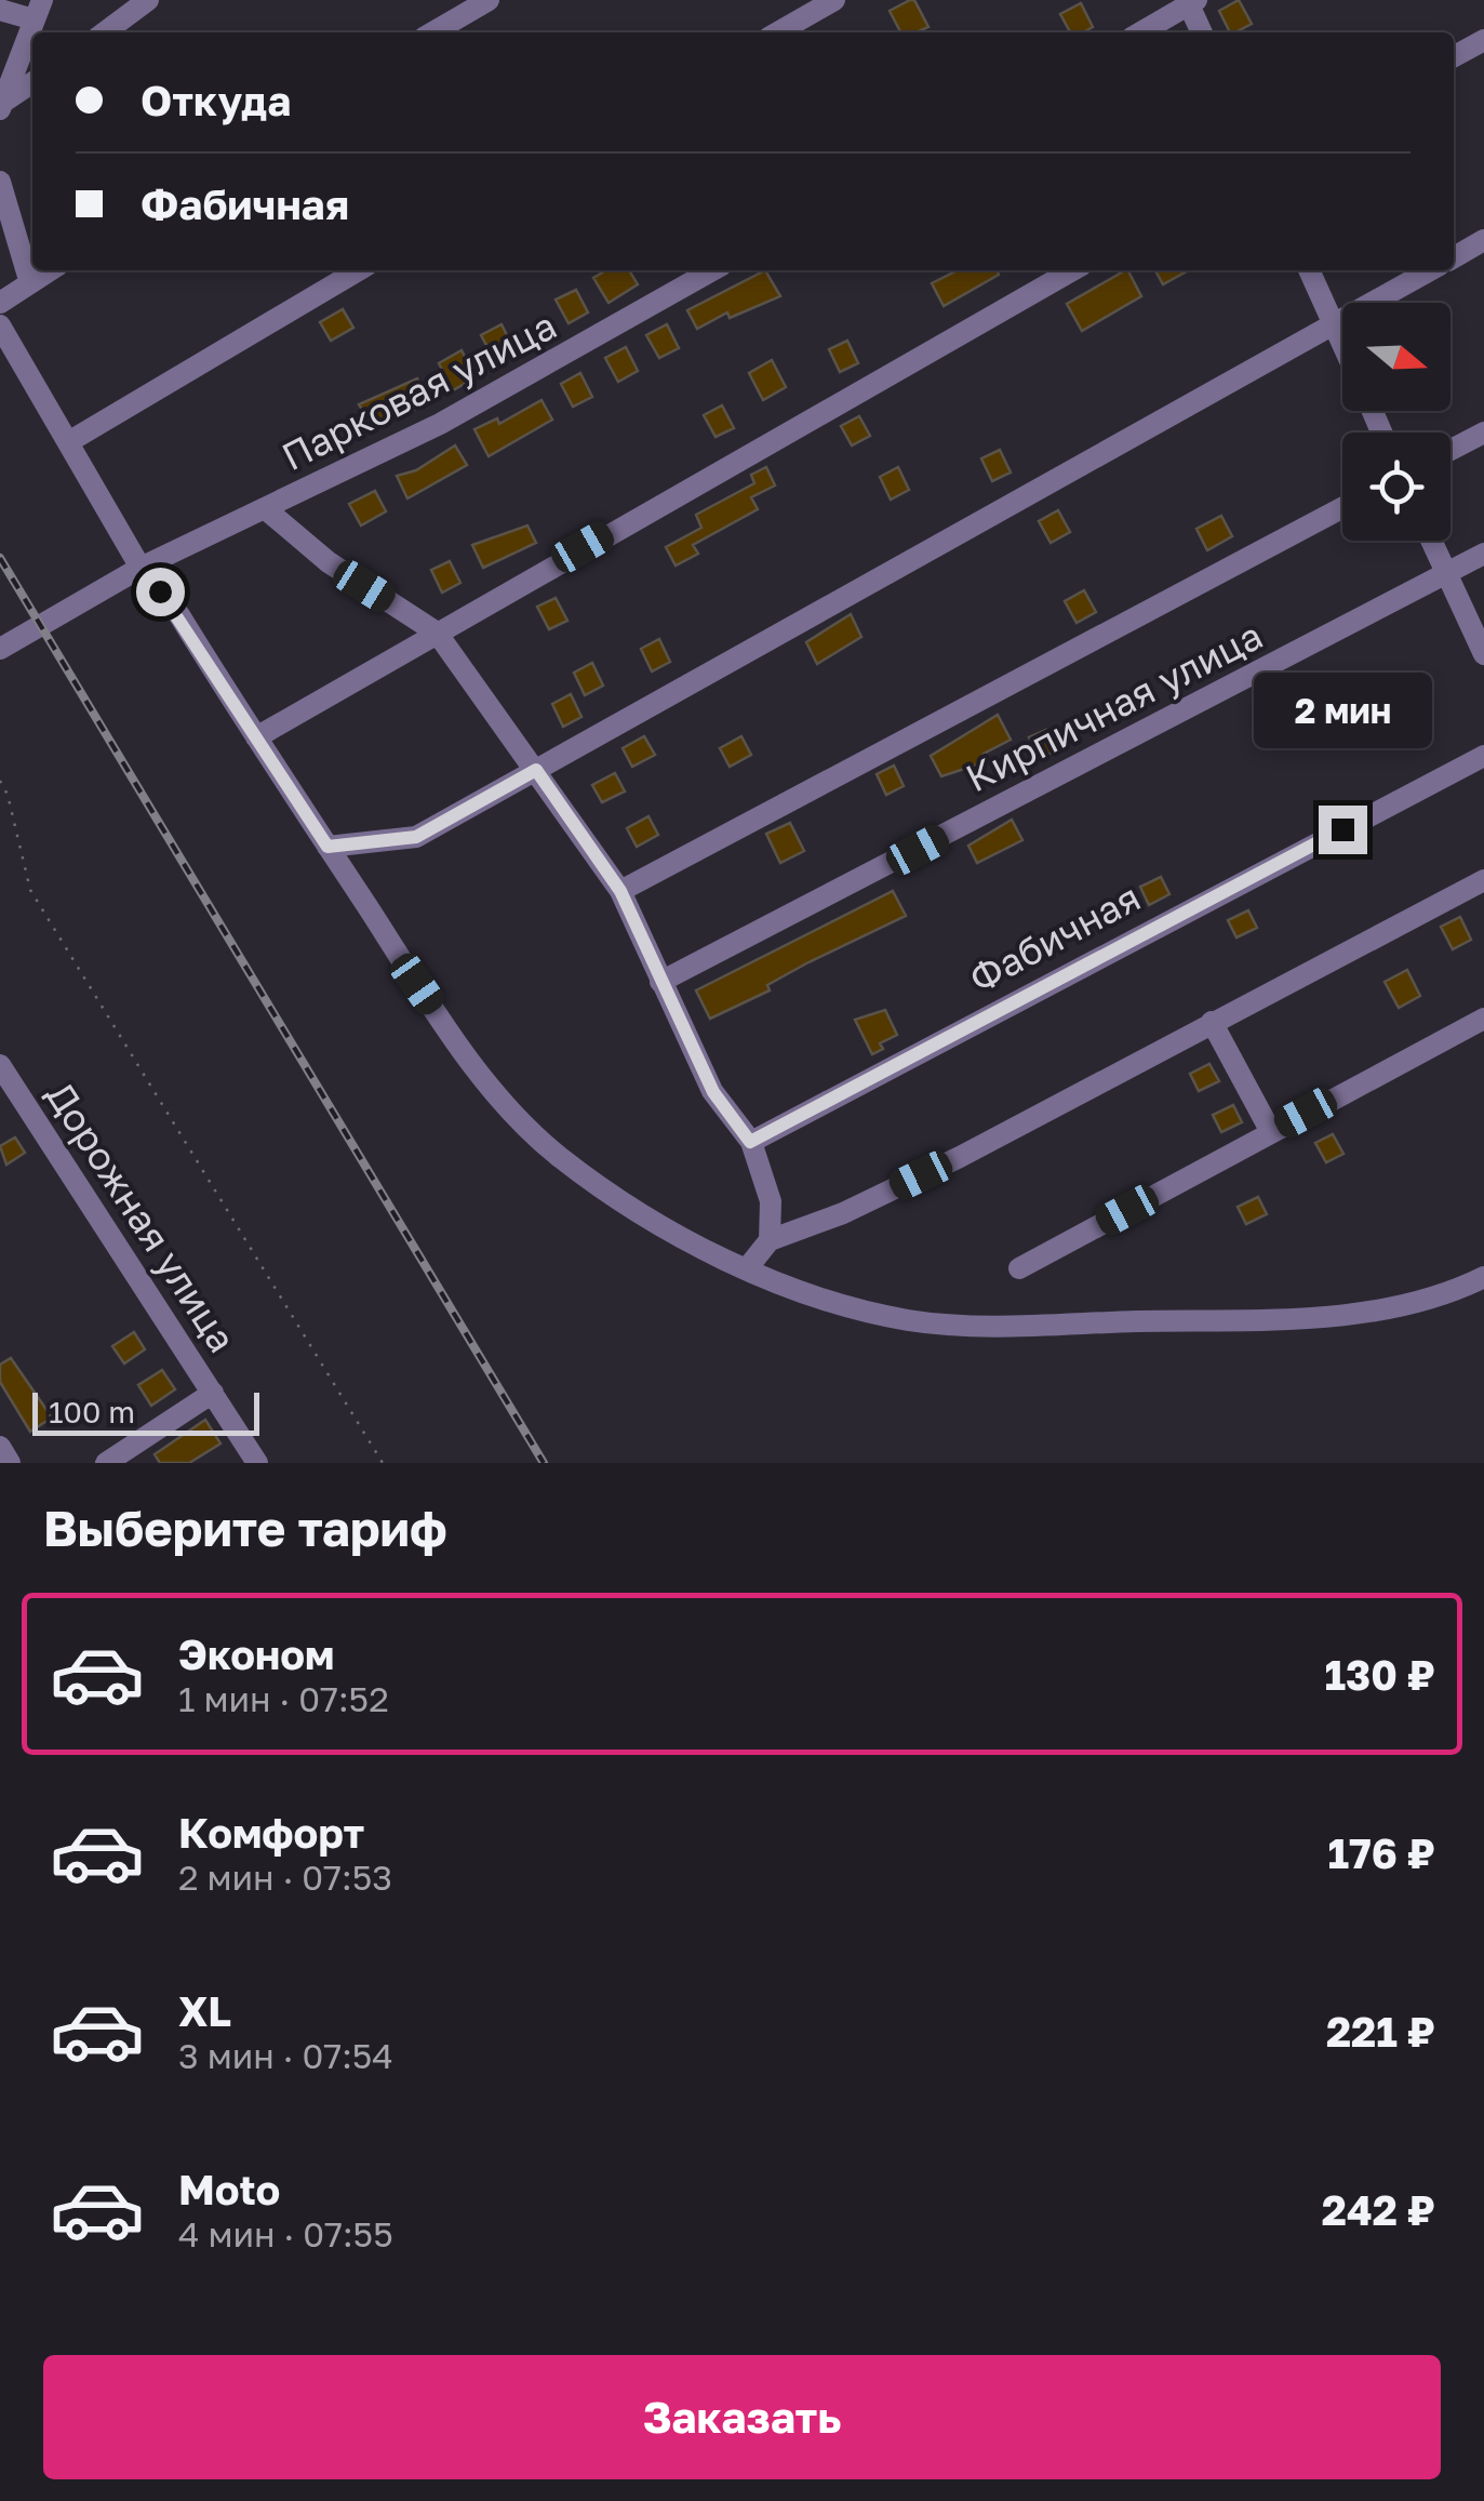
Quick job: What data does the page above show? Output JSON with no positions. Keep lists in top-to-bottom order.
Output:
{
  "streets": {
    "street": [
      "Парковая улица",
      "Кирпичная улица",
      "Фабичная",
      "Дорожная улица"
    ]
  },
  "scale_bar": "100 m",
  "north": "right",
  "page": {
    "banner": ["Откуда", "Фабичная"],
    "bubble": "2 мин",
    "scale": "100 m",
    "heading": "Выберите тариф",
    "list": [
      {
        "name": "Эконом",
        "note": "1 мин · 07:52",
        "value": "130 ₽"
      },
      {
        "name": "Комфорт",
        "note": "2 мин · 07:53",
        "value": "176 ₽"
      },
      {
        "name": "XL",
        "note": "3 мин · 07:54",
        "value": "221 ₽"
      },
      {
        "name": "Moto",
        "note": "4 мин · 07:55",
        "value": "242 ₽"
      }
    ],
    "buttons": "Заказать"
  }
}
